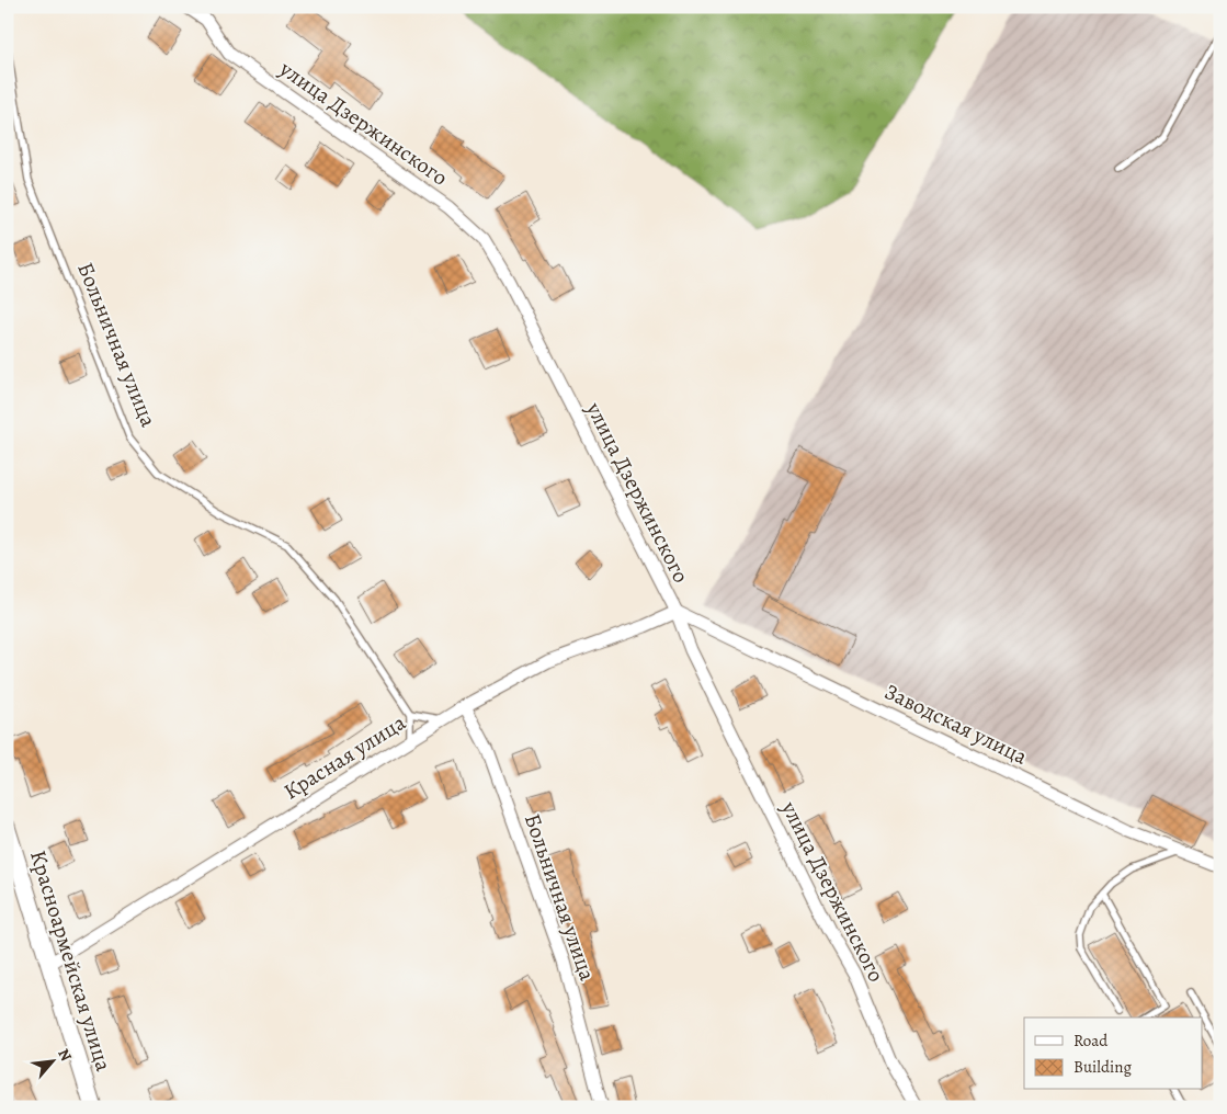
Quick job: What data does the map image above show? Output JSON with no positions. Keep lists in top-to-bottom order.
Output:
{
  "streets": {
    "main road": ["Красноармейская улица"],
    "street": [
      "улица Дзержинского",
      "Больничная улица",
      "Заводская улица",
      "Красная улица"
    ]
  },
  "crossings": [
    ["улица Дзержинского", "Заводская улица"],
    ["улица Дзержинского", "Красная улица"],
    ["Больничная улица", "Красная улица"],
    ["Заводская улица", "Красная улица"],
    ["Красная улица", "Красноармейская улица"]
  ],
  "legend": ["Road", "Building"],
  "north": "top right"
}
